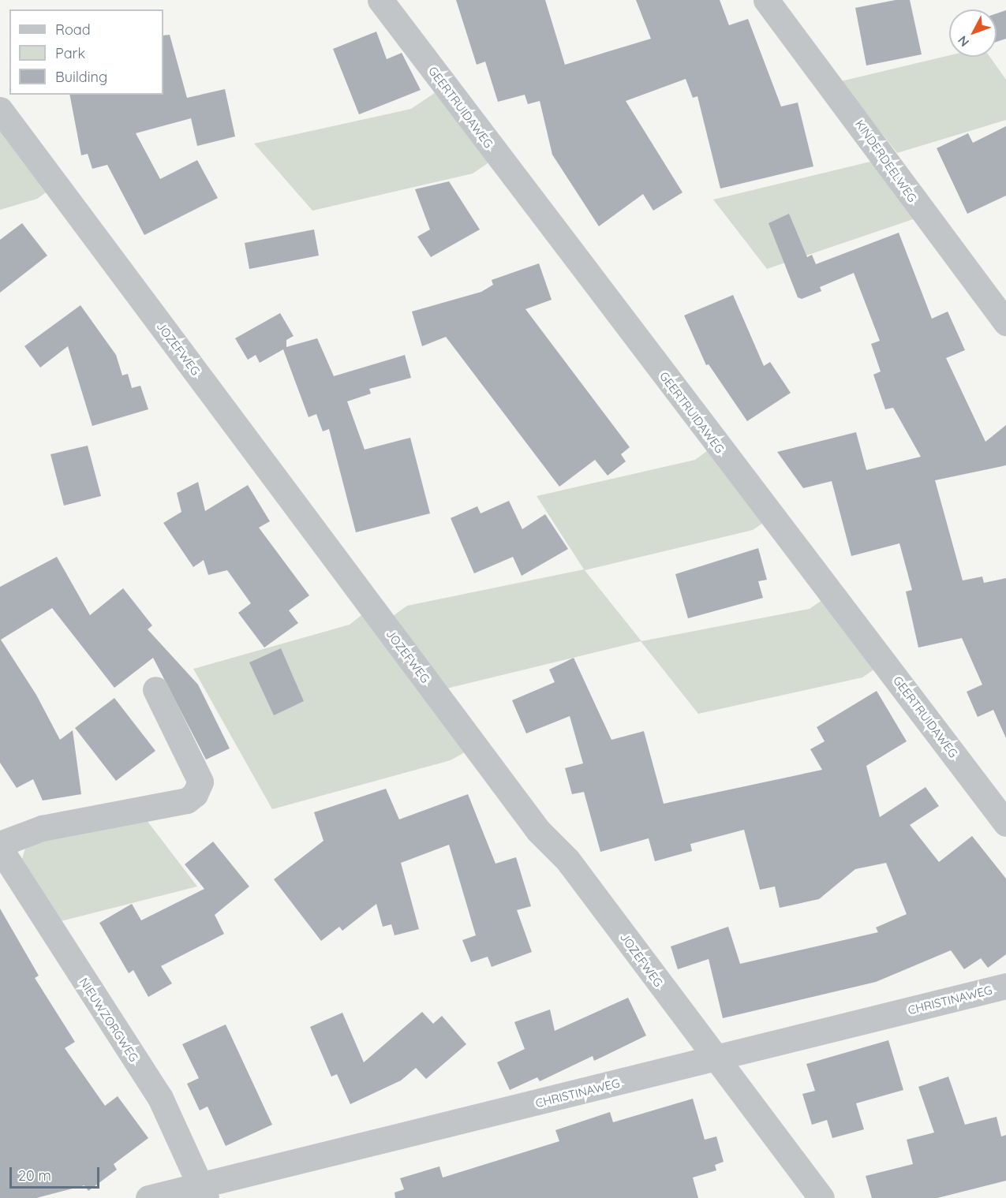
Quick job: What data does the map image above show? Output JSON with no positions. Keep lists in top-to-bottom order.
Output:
{
  "streets": {
    "street": [
      "GEERTRUIDAWEG",
      "KINDERDEELWEG",
      "JOZEFWEG",
      "CHRISTINAWEG",
      "NIEUWZORGWEG"
    ]
  },
  "crossings": [
    ["JOZEFWEG", "CHRISTINAWEG"],
    ["CHRISTINAWEG", "NIEUWZORGWEG"]
  ],
  "legend": ["Road", "Park", "Building"],
  "scale_bar": "20 m",
  "north": "bottom left"
}
